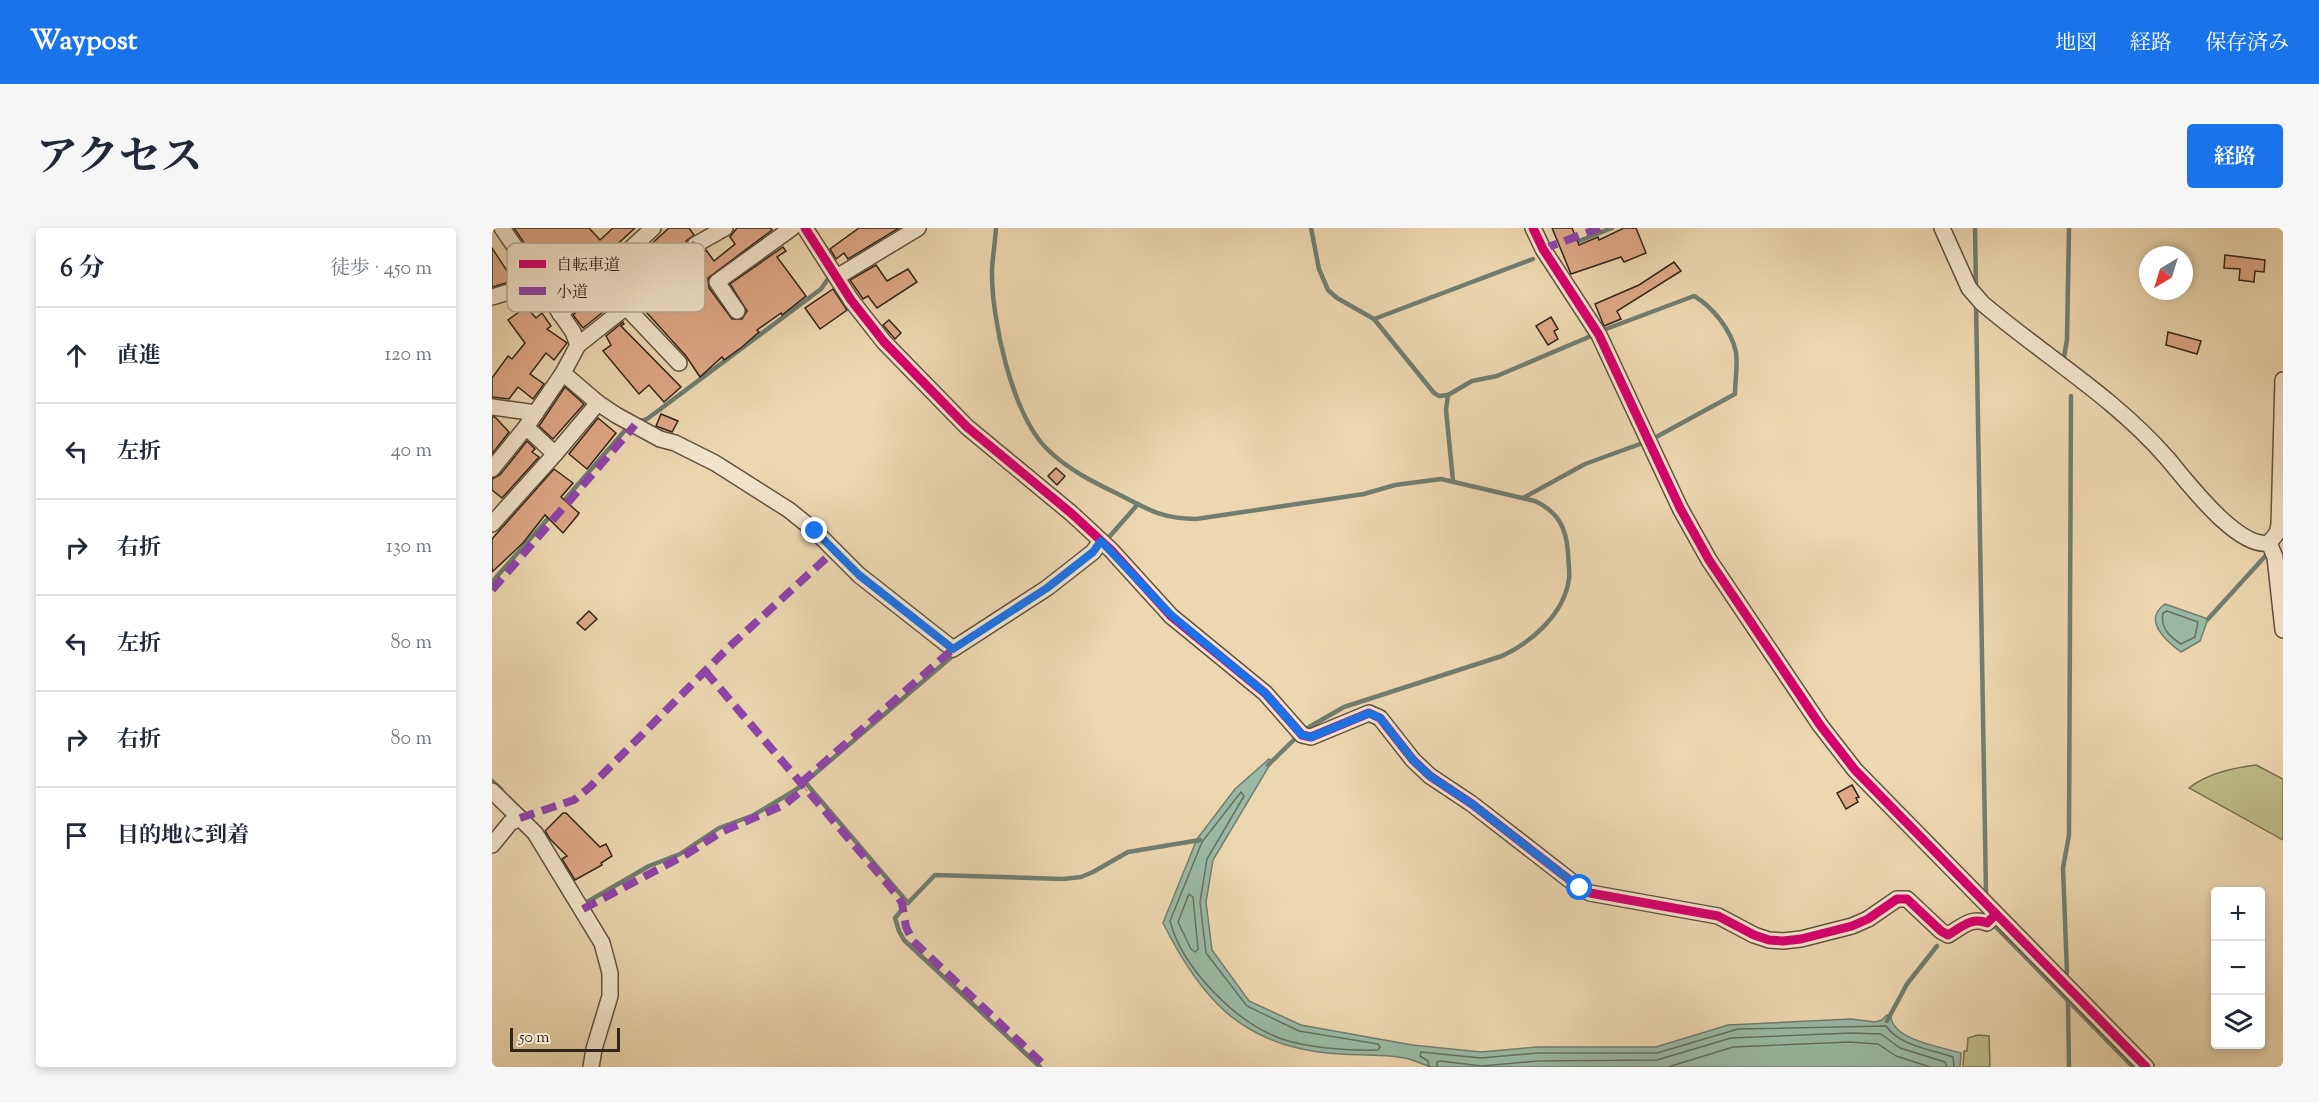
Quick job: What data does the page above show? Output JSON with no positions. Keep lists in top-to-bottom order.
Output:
{
  "legend": ["自転車道", "小道"],
  "scale_bar": "50 m",
  "north": "bottom left",
  "page": {
    "header": "Waypost",
    "nav": ["地図", "経路", "保存済み"],
    "title": "アクセス",
    "buttons": "経路",
    "heading": ["6 分", "徒歩 · 450 m"],
    "list": [
      ["直進", "120 m"],
      ["左折", "40 m"],
      ["右折", "130 m"],
      ["左折", "80 m"],
      ["右折", "80 m"],
      "目的地に到着"
    ],
    "map_buttons": ["+", "−"],
    "scale": "50 m"
  }
}
